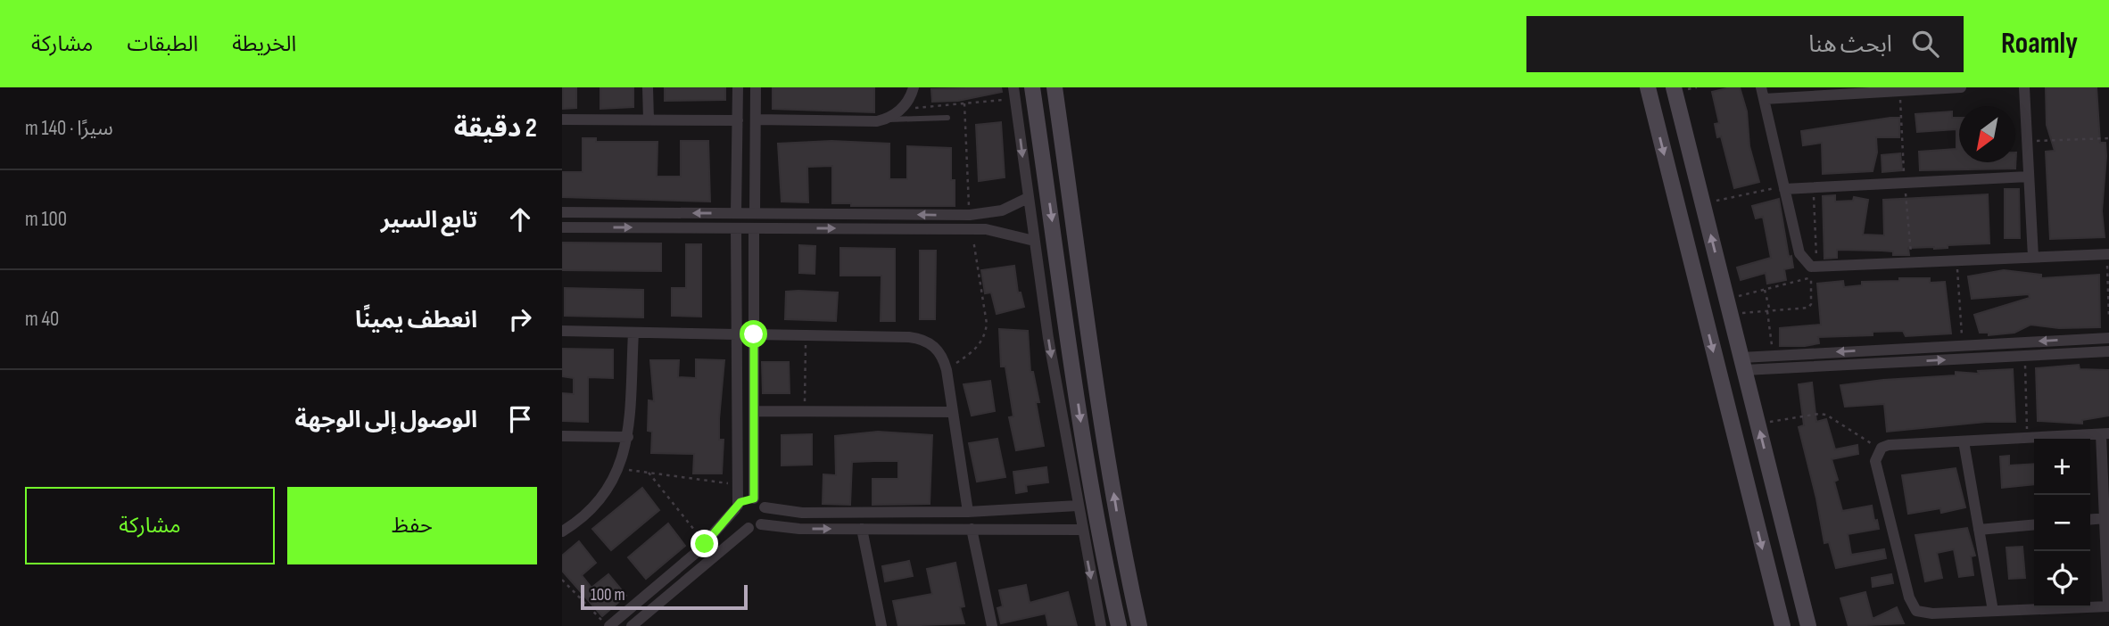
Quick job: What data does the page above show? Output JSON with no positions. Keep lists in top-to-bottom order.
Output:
{
  "scale_bar": "100 m",
  "north": "bottom left",
  "page": {
    "header": "Roamly",
    "search": "ابحث هنا",
    "nav": ["الخريطة", "الطبقات", "مشاركة"],
    "heading": ["2 دقيقة", "سيرًا · 140 m"],
    "list": [
      ["تابع السير", "100 m"],
      ["انعطف يمينًا", "40 m"],
      "الوصول إلى الوجهة"
    ],
    "map_buttons": ["+", "−"],
    "buttons": ["حفظ", "مشاركة"],
    "scale": "100 m"
  }
}
